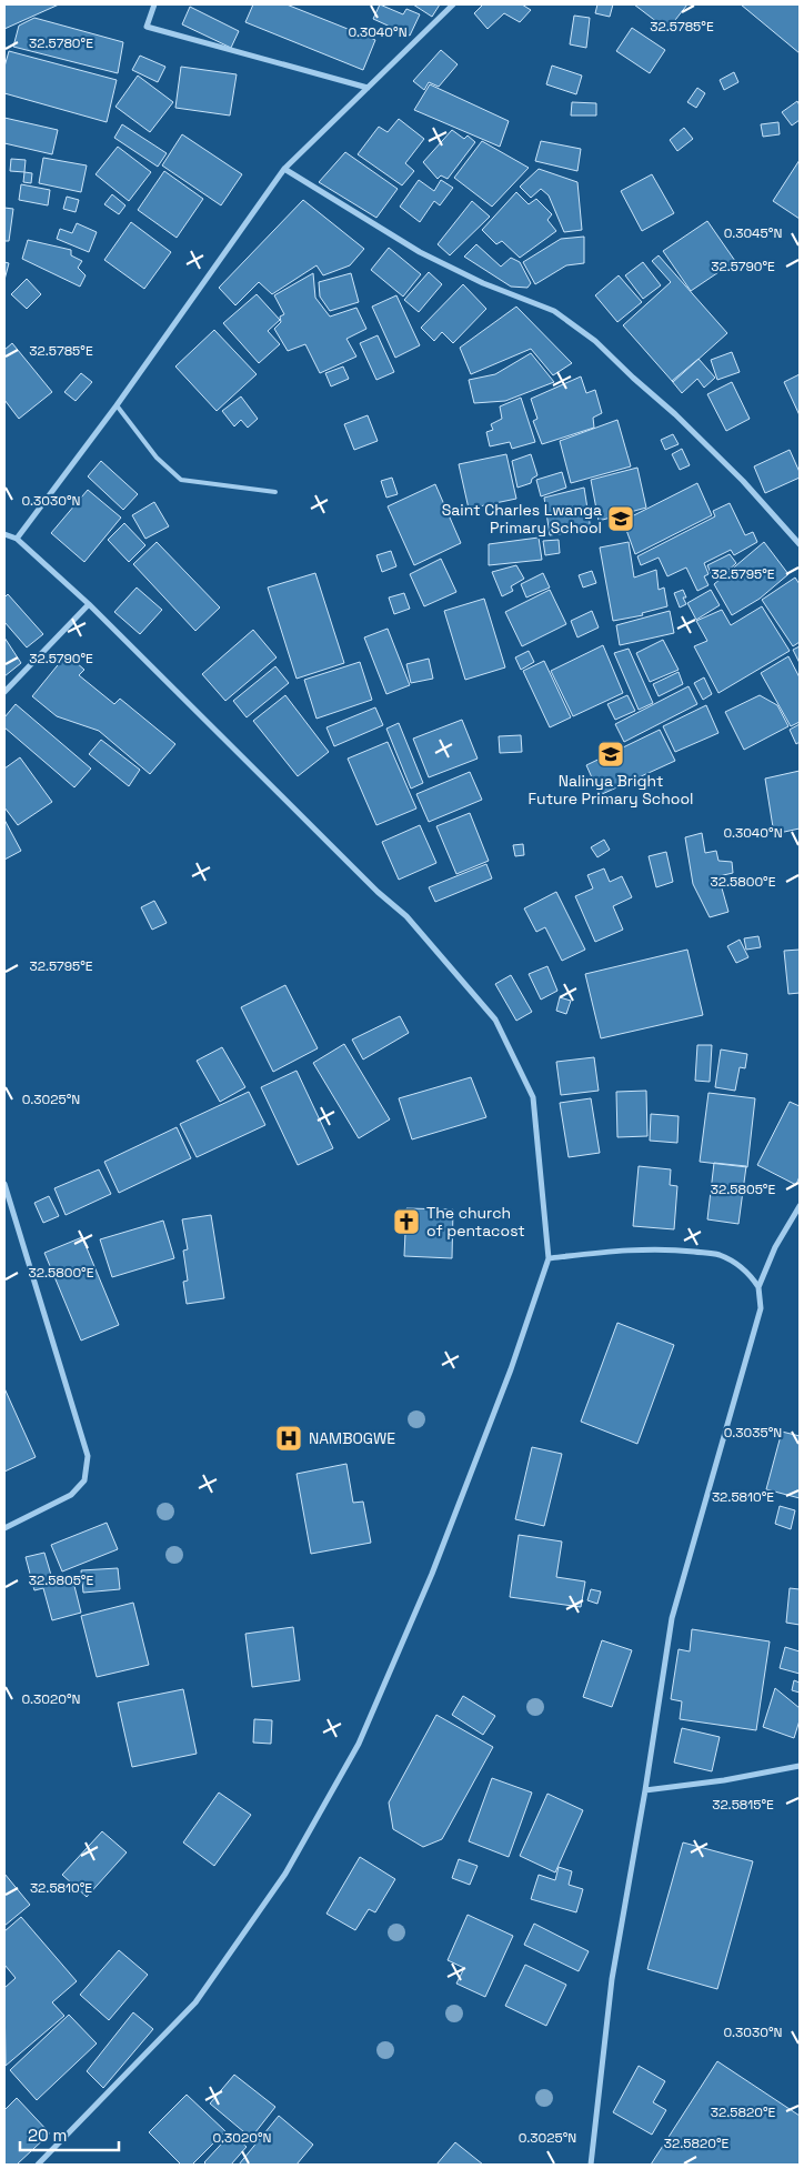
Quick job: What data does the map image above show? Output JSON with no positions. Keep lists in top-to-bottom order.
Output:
{
  "places": {
    "school or university": ["Saint Charles Lwanga Primary School", "Nalinya Bright Future Primary School"],
    "church": ["The church of pentacost"],
    "hospital": ["NAMBOGWE"]
  },
  "scale_bar": "20 m",
  "coordinates": [
    "32.5785°E",
    "0.3040°N",
    "32.5780°E",
    "0.3045°N",
    "32.5790°E",
    "0.3030°N",
    "32.5795°E",
    "32.5800°E",
    "0.3025°N",
    "32.5805°E",
    "0.3035°N",
    "32.5810°E",
    "0.3020°N",
    "32.5815°E",
    "32.5820°E"
  ]
}
